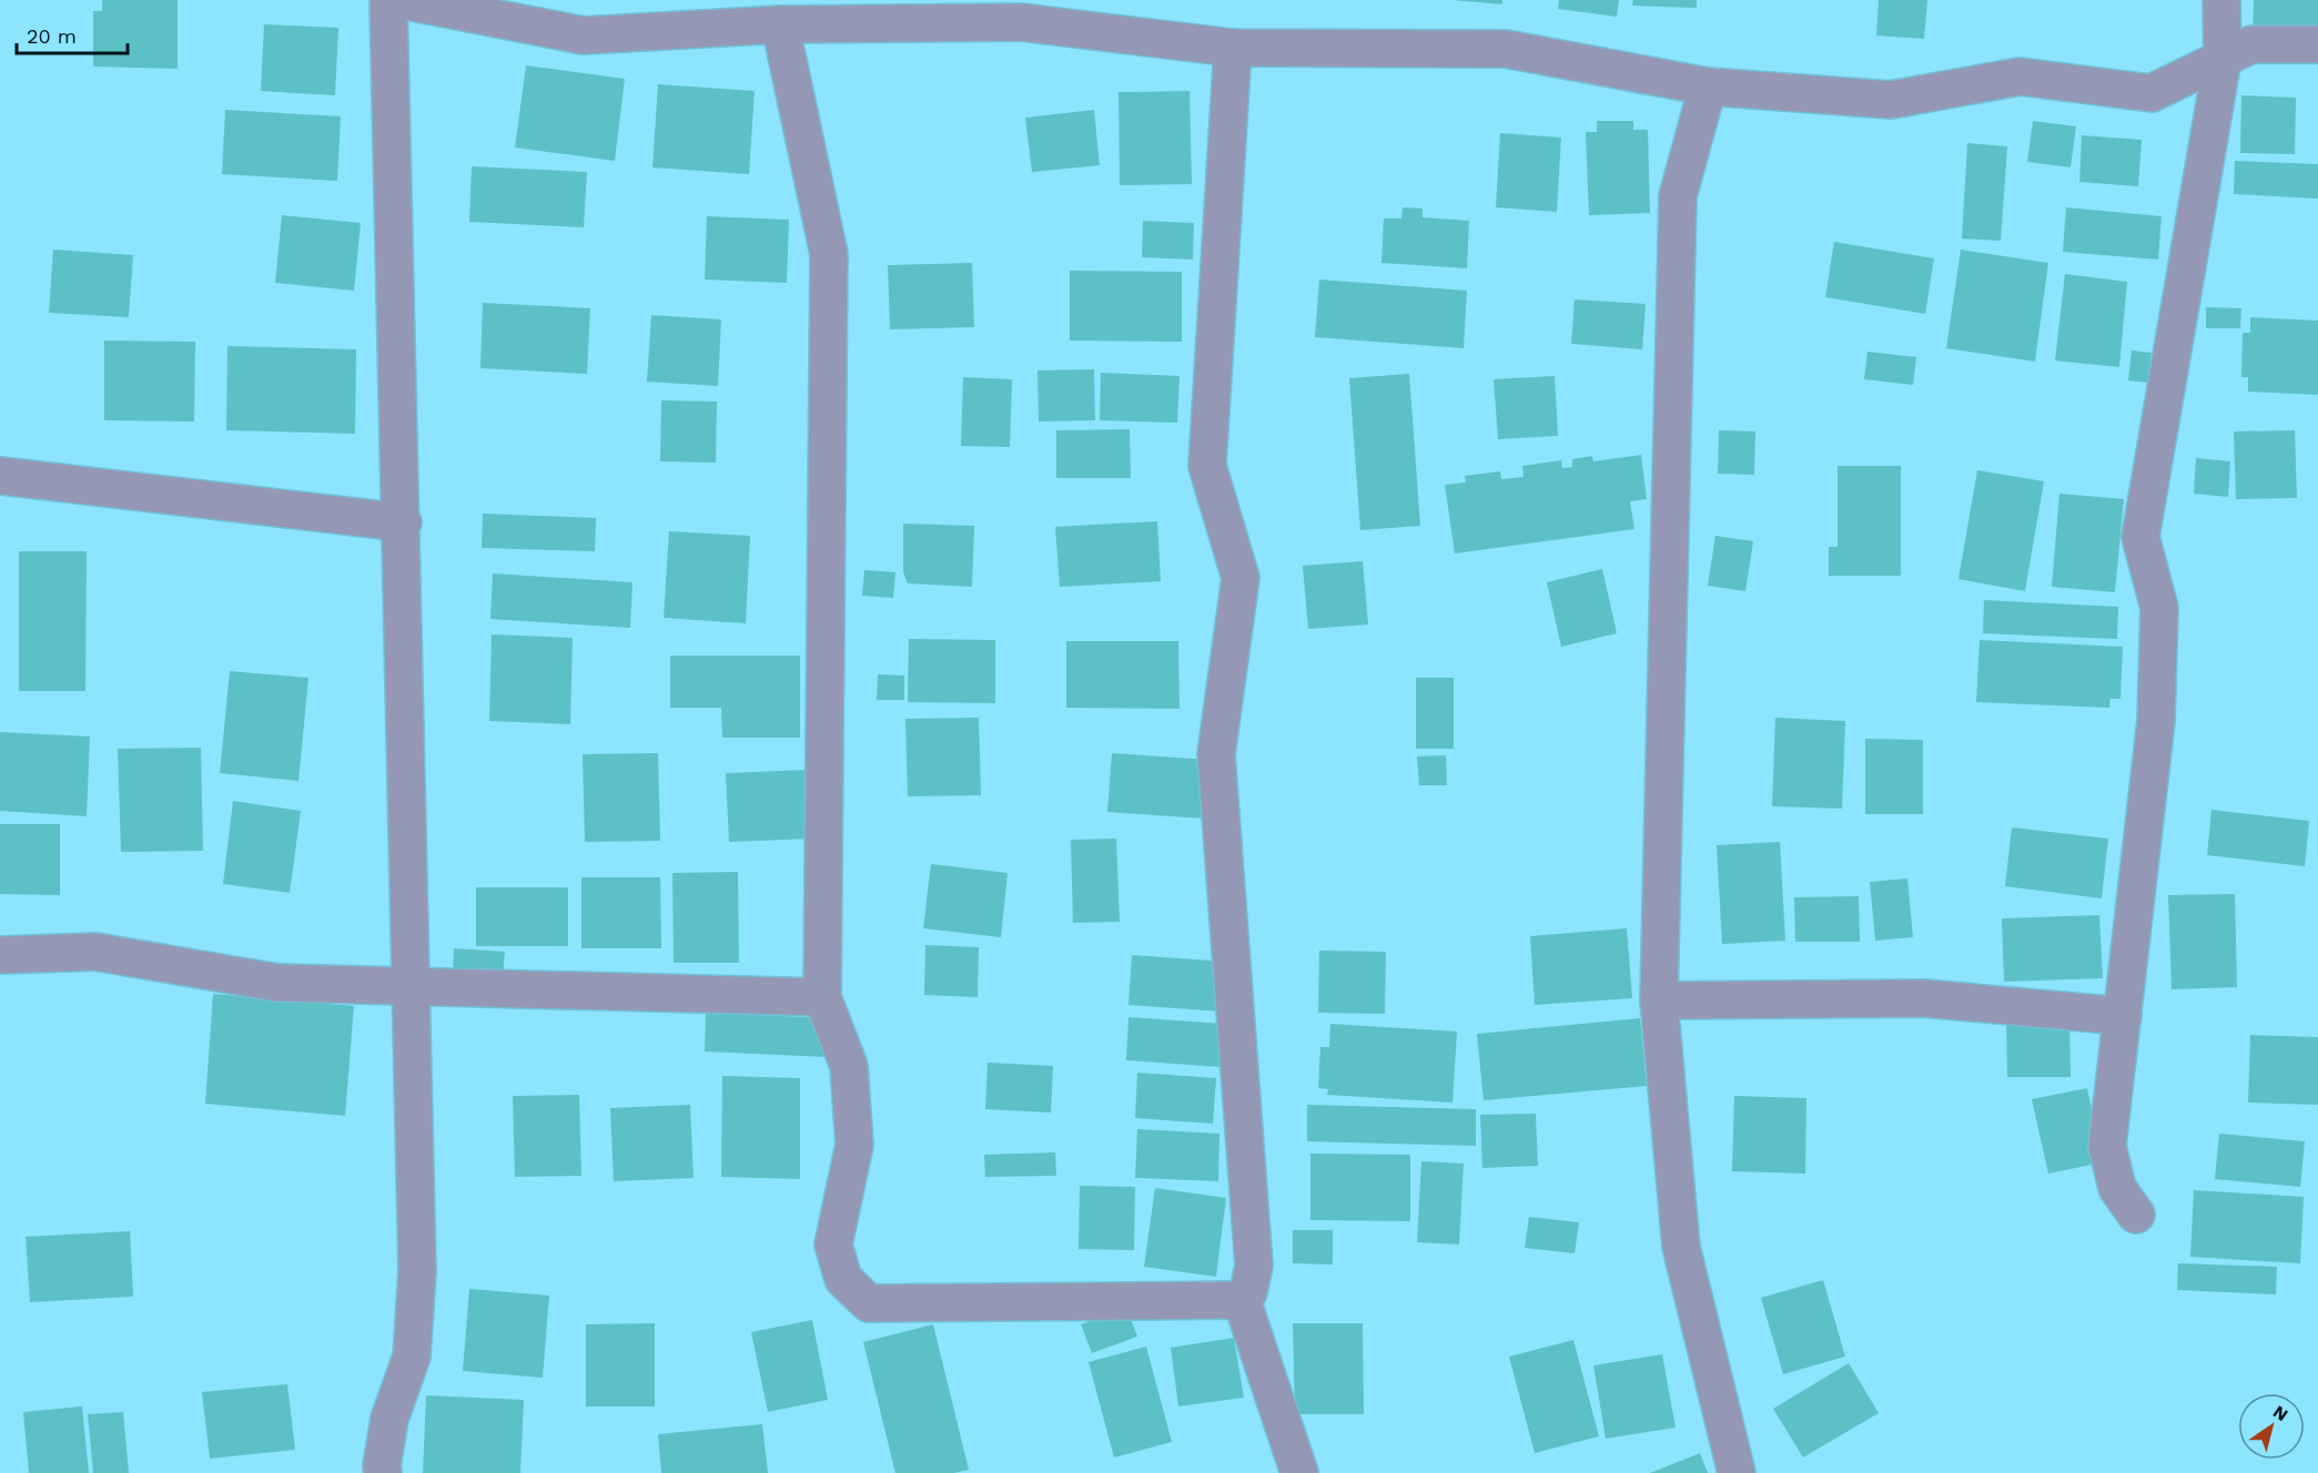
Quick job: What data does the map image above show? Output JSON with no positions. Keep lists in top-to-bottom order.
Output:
{
  "scale_bar": "20 m",
  "north": "top right"
}
